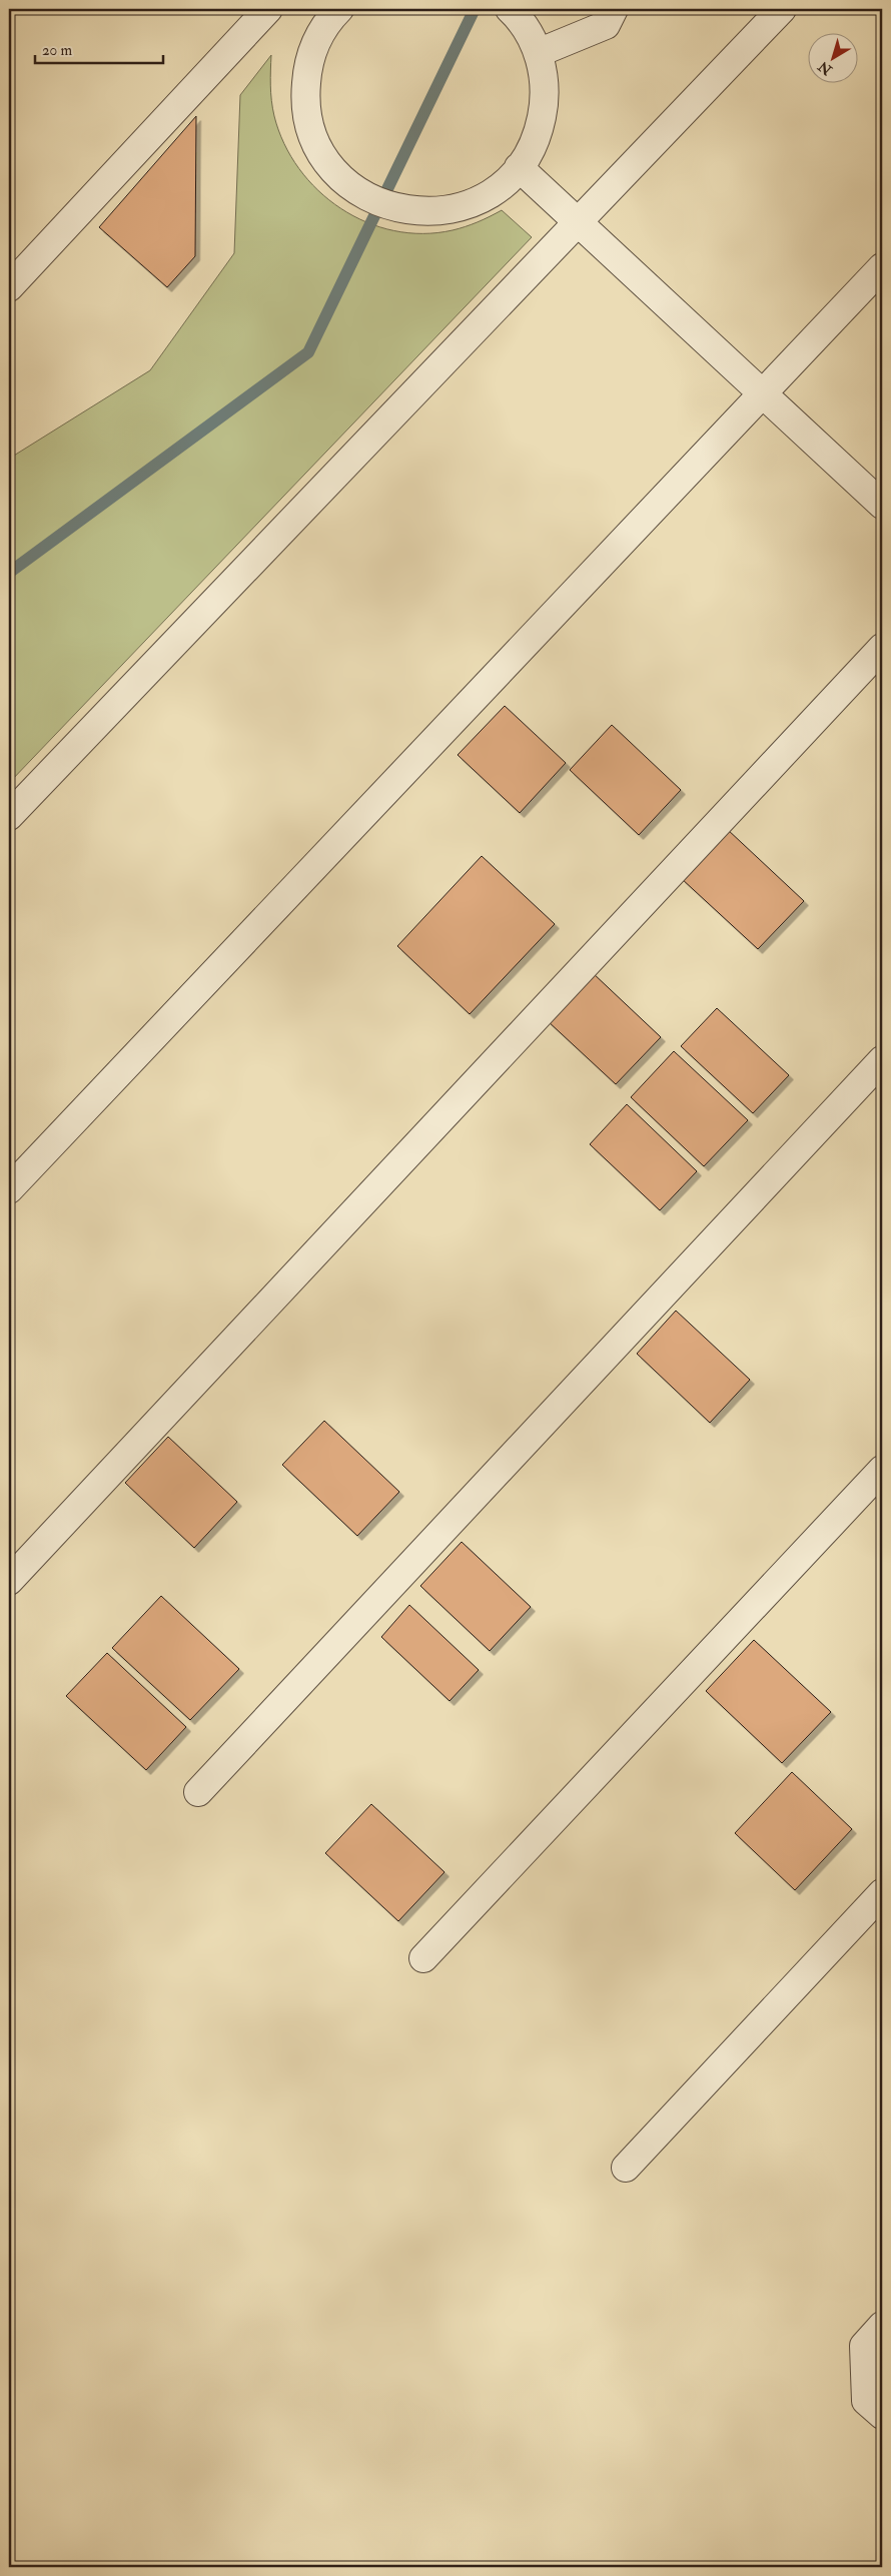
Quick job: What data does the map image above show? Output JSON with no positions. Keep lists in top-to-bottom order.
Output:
{
  "scale_bar": "20 m",
  "north": "bottom left"
}
